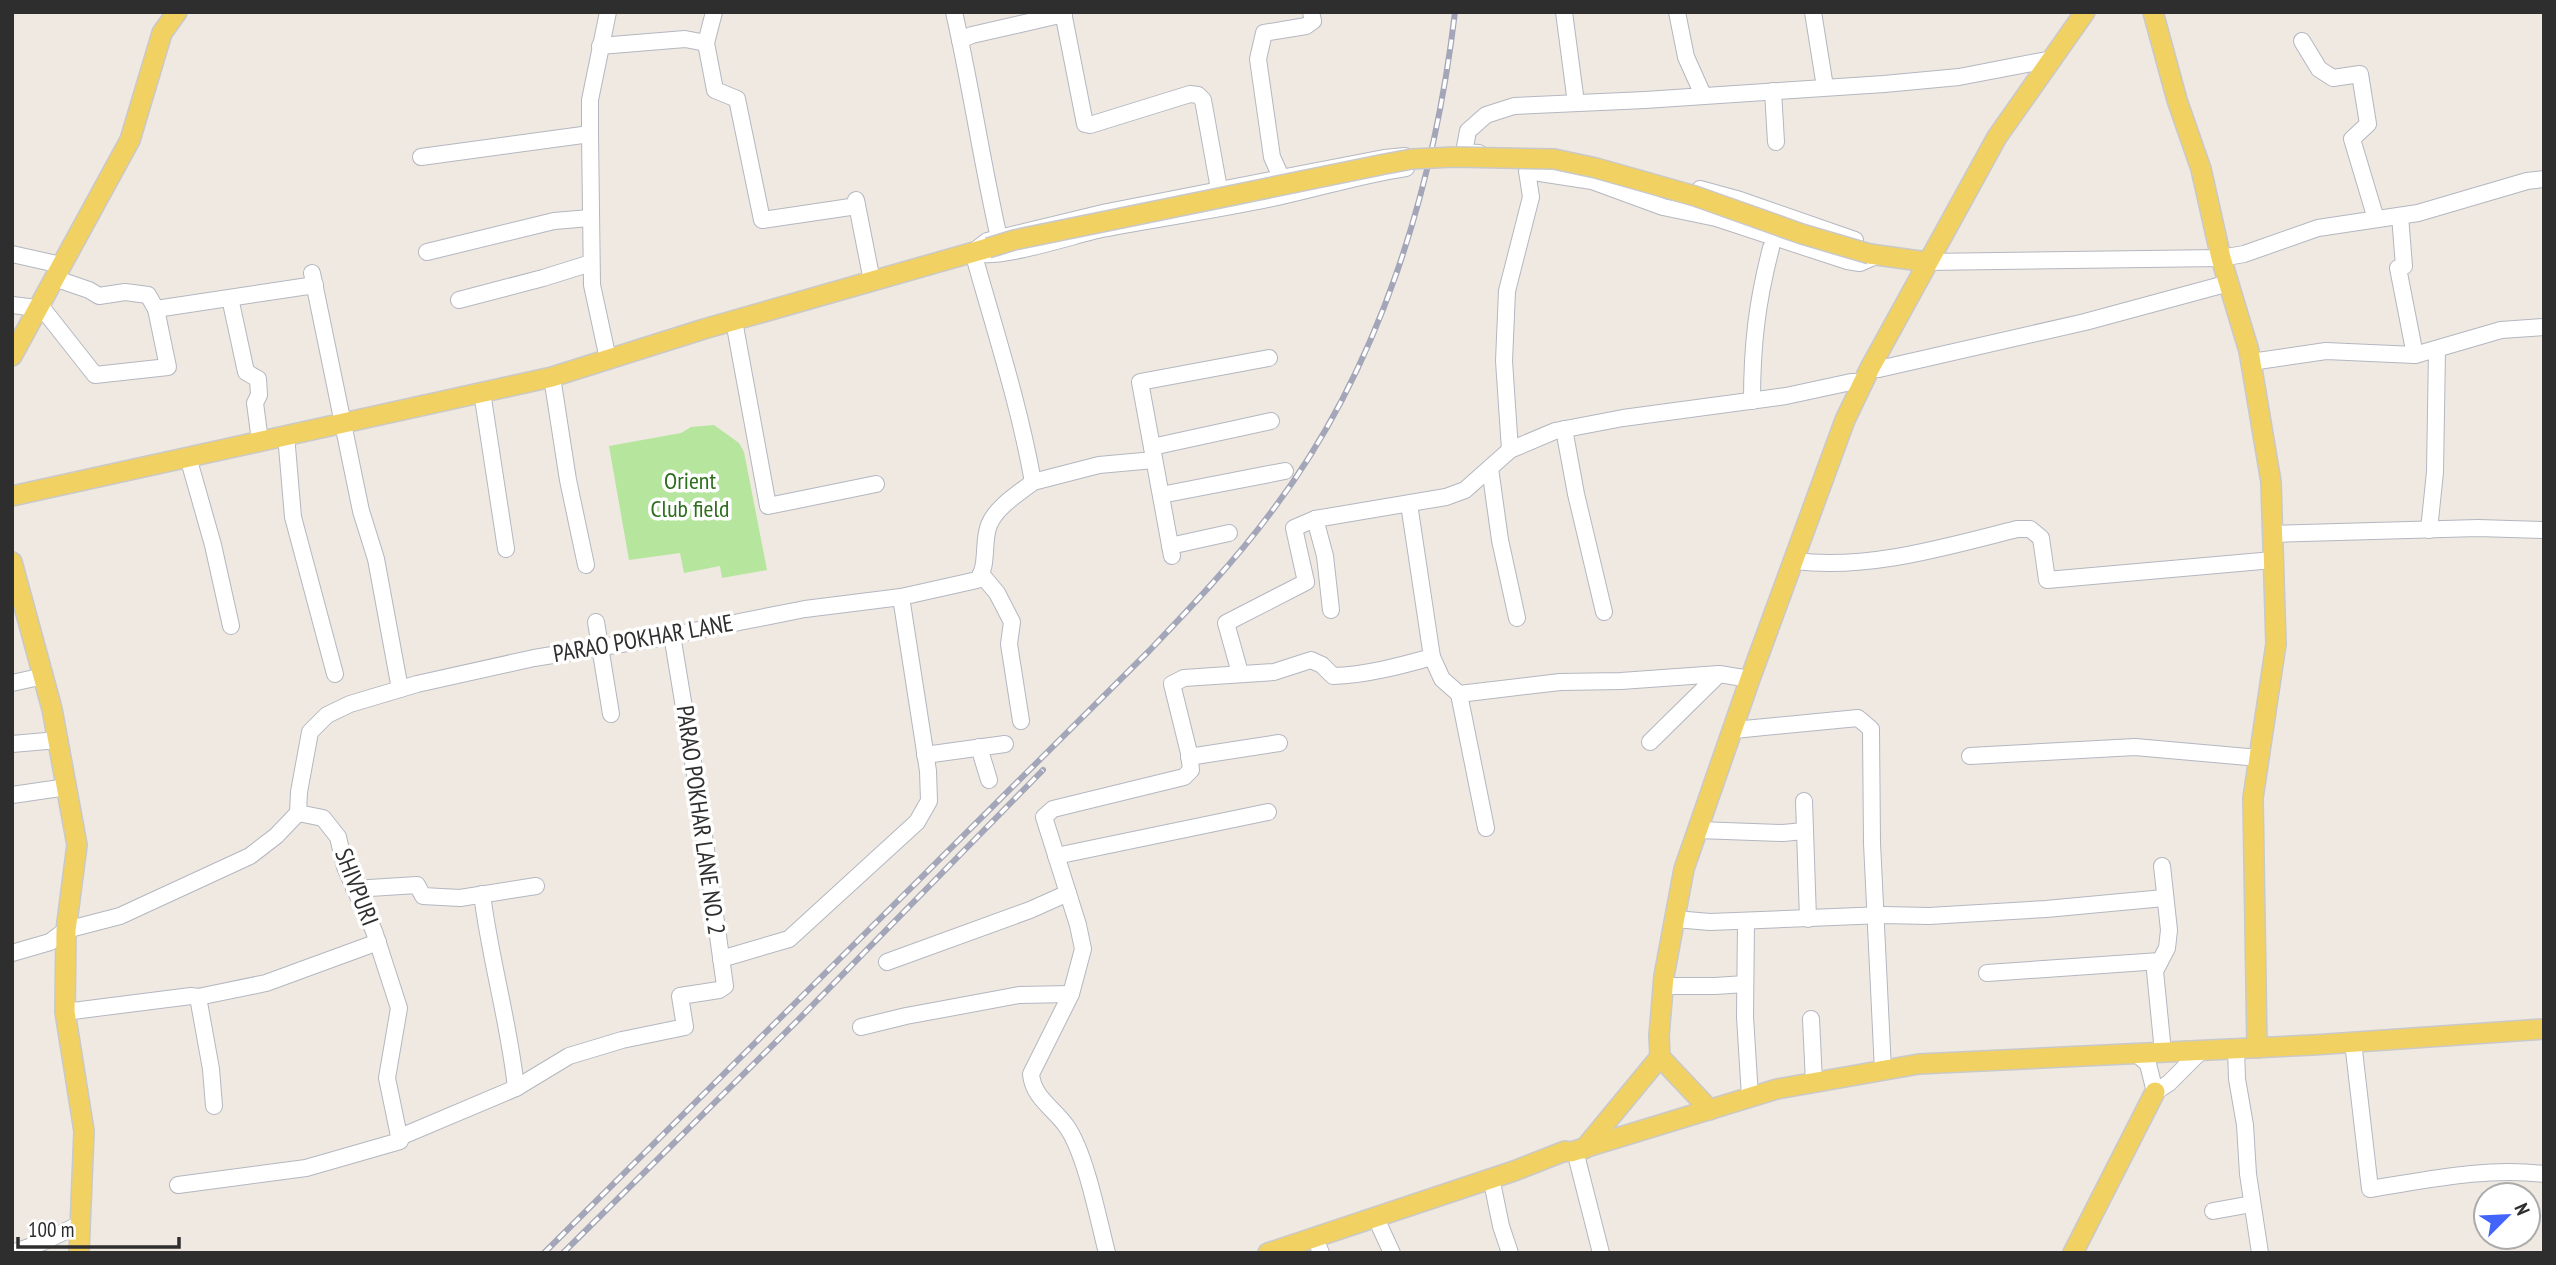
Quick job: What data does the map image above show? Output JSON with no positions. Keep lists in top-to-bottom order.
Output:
{
  "streets": {
    "street": ["PARAO POKHAR LANE", "PARAO POKHAR LANE NO. 2", "SHIVPURI"]
  },
  "crossings": [
    ["PARAO POKHAR LANE", "PARAO POKHAR LANE NO. 2"],
    ["PARAO POKHAR LANE", "SHIVPURI"]
  ],
  "parks": ["Orient Club field"],
  "scale_bar": "100 m",
  "north": "top right"
}
